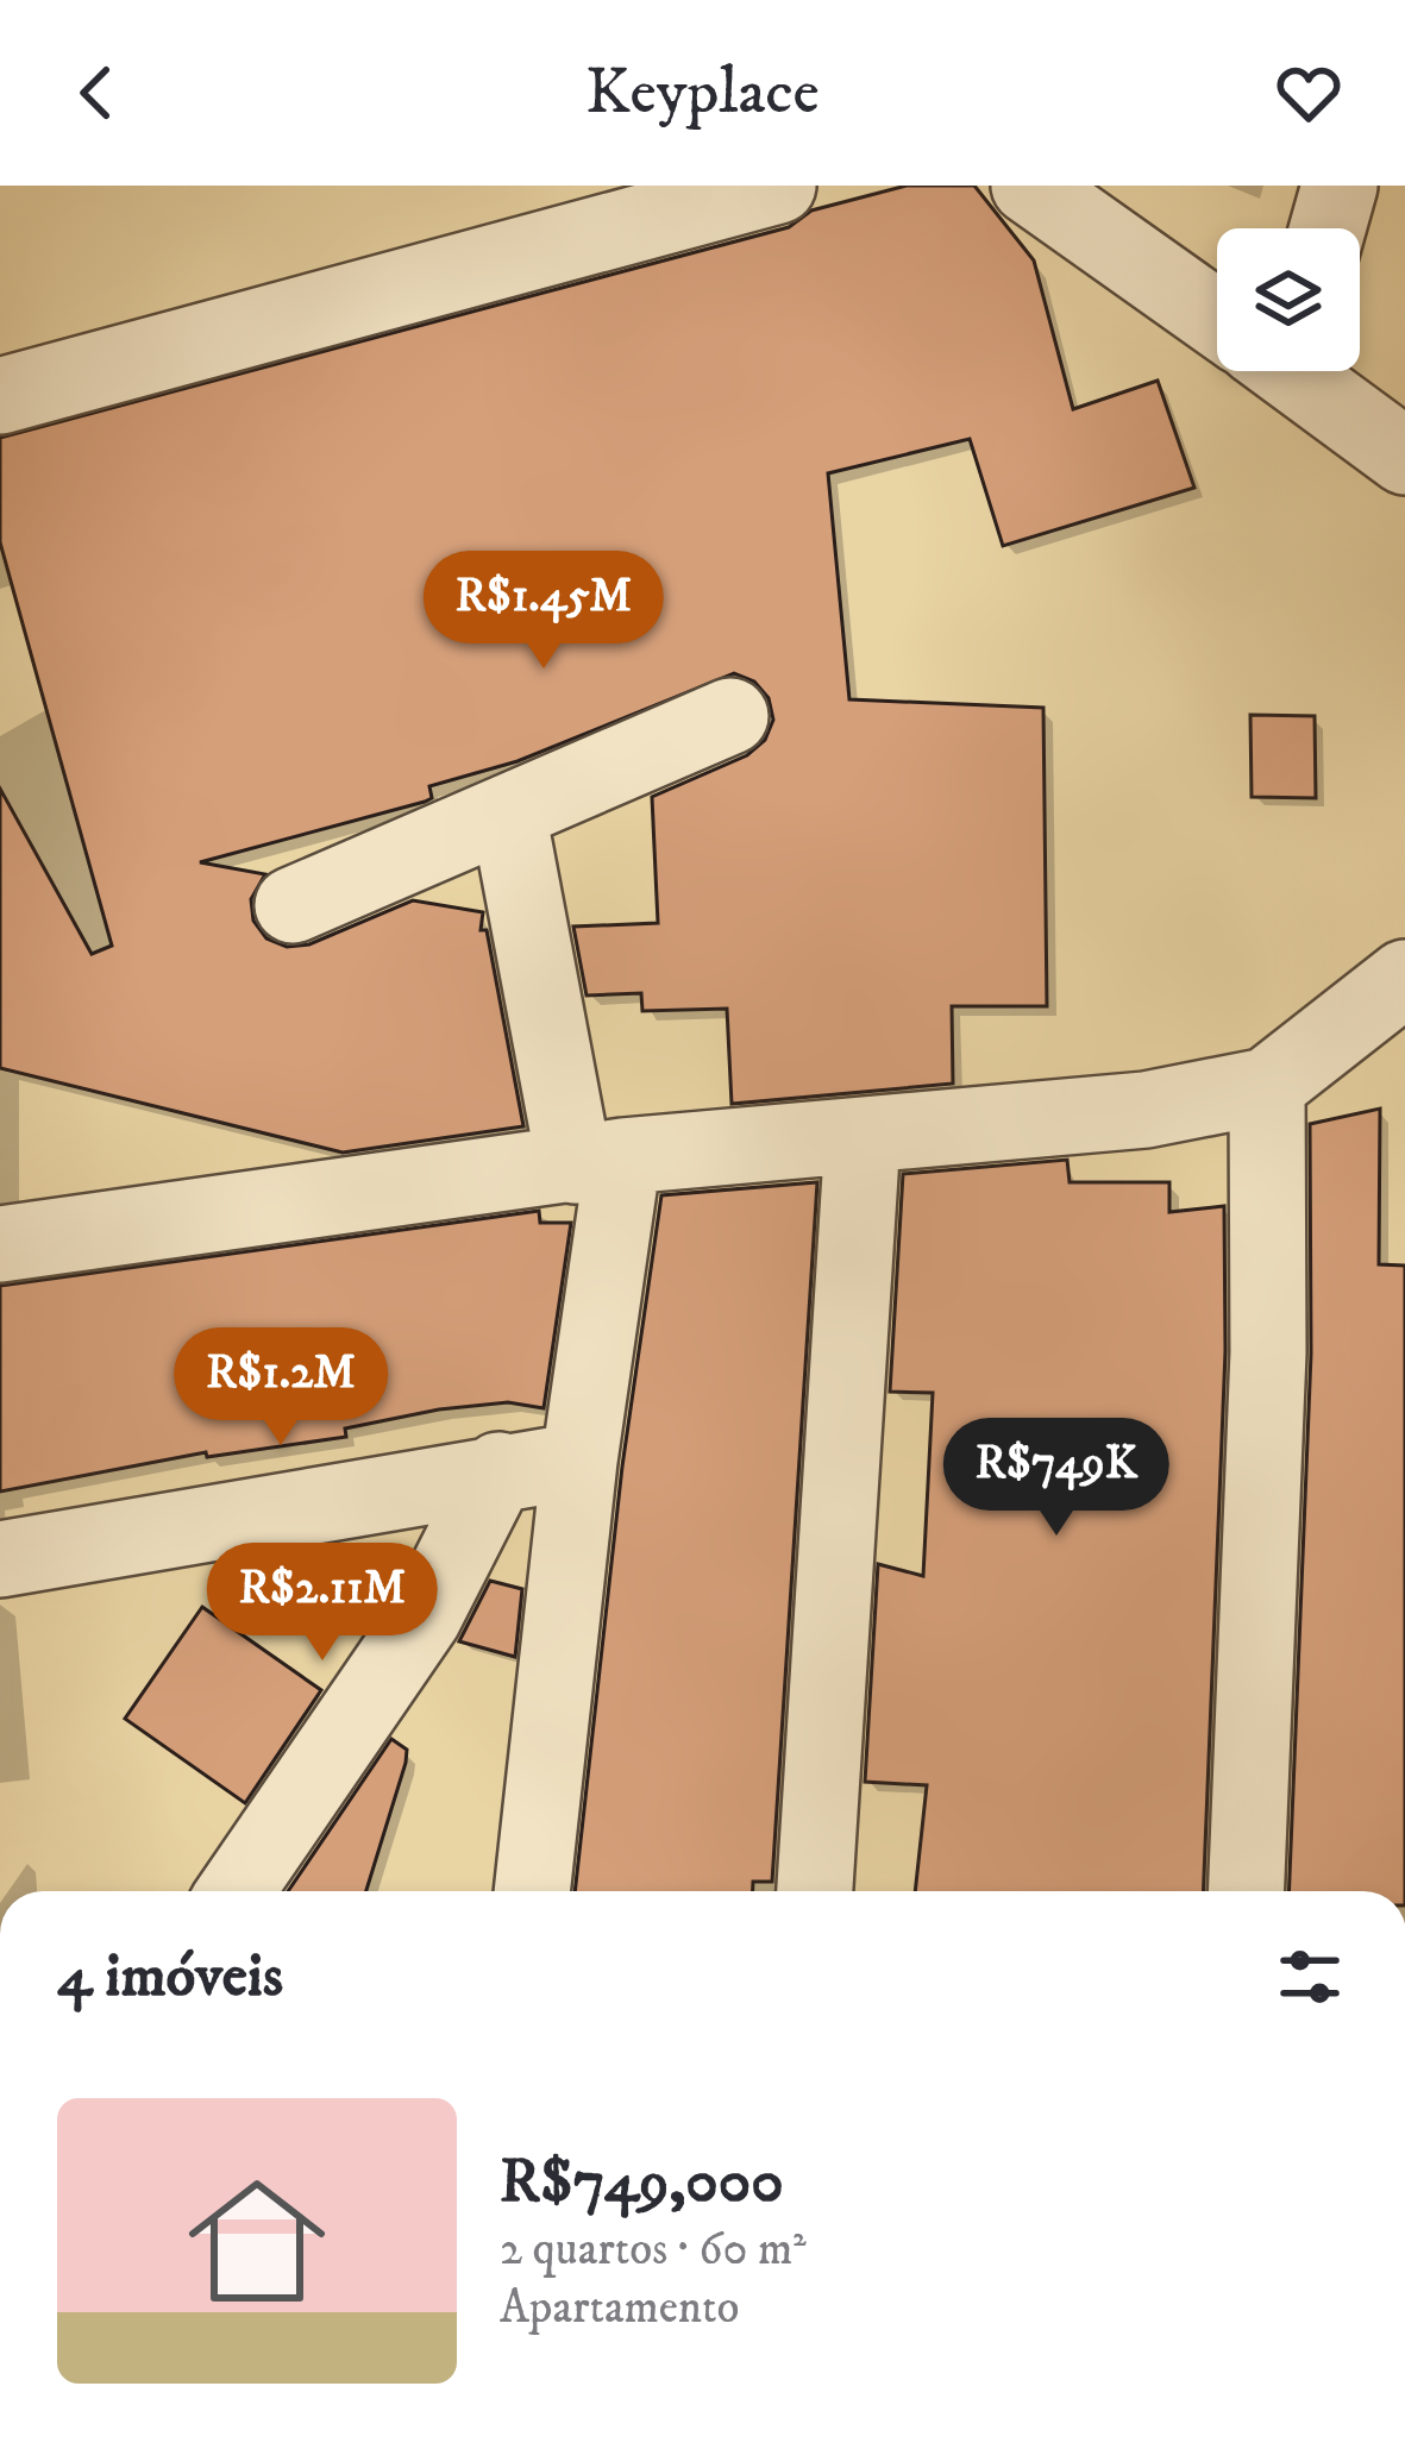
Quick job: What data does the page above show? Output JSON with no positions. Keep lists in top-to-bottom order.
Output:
{
  "page": {
    "header": "Keyplace",
    "price": [
      "R$1.45M",
      "R$1.2M",
      "R$749K",
      "R$2.11M"
    ],
    "heading": "4 imóveis",
    "list": [
      {
        "name": "R$749,000",
        "note": "2 quartos · 60 m² · Apartamento"
      }
    ]
  }
}
